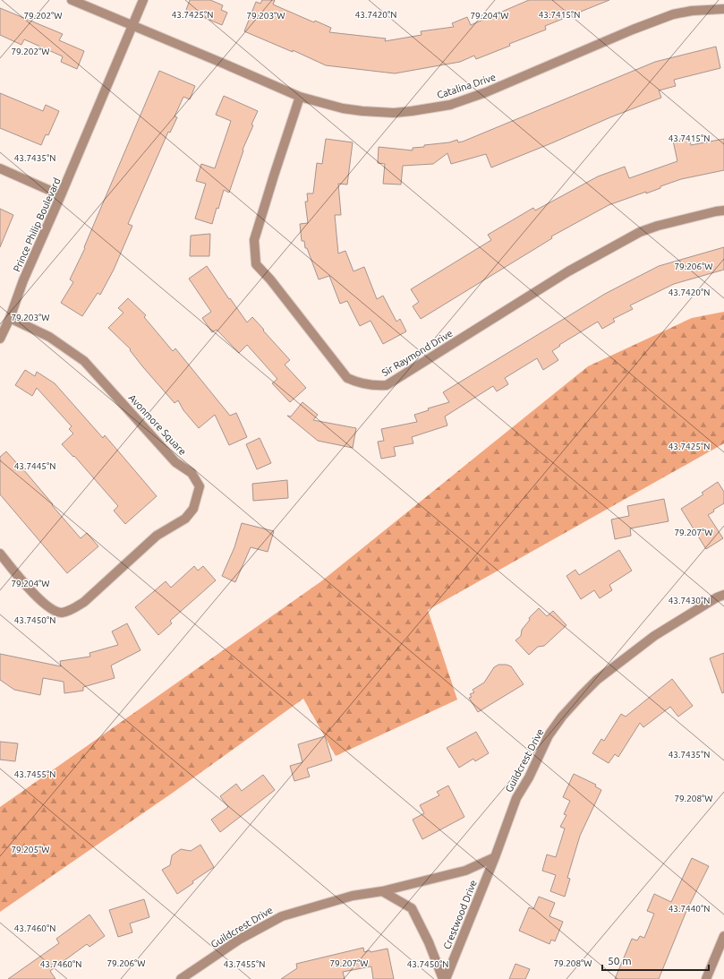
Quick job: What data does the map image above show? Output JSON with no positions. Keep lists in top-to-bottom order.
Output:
{
  "streets": {
    "street": [
      "Catalina Drive",
      "Prince Philip Boulevard",
      "Sir Raymond Drive",
      "Avonmore Square",
      "Guildcrest Drive",
      "Crestwood Drive"
    ]
  },
  "crossings": [
    ["Catalina Drive", "Prince Philip Boulevard"],
    ["Catalina Drive", "Sir Raymond Drive"],
    ["Prince Philip Boulevard", "Avonmore Square"],
    ["Guildcrest Drive", "Crestwood Drive"]
  ],
  "scale_bar": "50 m",
  "coordinates": [
    "43.7425°N",
    "43.7420°N",
    "43.7415°N",
    "79.202°W",
    "79.203°W",
    "79.204°W",
    "43.7435°N",
    "79.206°W",
    "43.7445°N",
    "79.207°W",
    "43.7430°N",
    "43.7450°N",
    "43.7455°N",
    "79.208°W",
    "79.205°W",
    "43.7440°N",
    "43.7460°N"
  ]
}
